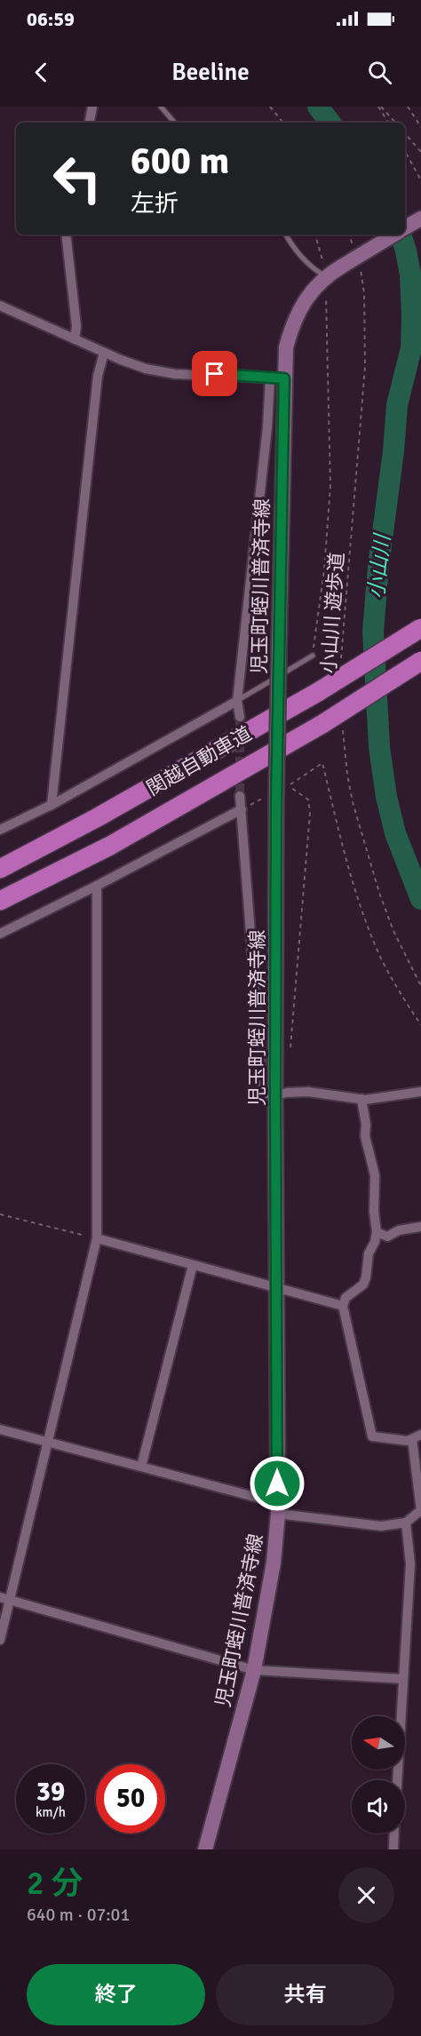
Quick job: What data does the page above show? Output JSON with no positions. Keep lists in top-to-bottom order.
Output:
{
  "streets": {
    "highway": ["関越自動車道"],
    "main road": ["児玉町蛭川普済寺線"],
    "path": ["小山川 遊歩道"]
  },
  "water": ["小山川"],
  "north": "left",
  "page": {
    "status": "06:59",
    "header": "Beeline",
    "turn": ["600 m", "左折"],
    "speed": "39 km/h",
    "limit": "50",
    "heading": ["2 分", "640 m · 07:01"],
    "buttons": ["終了", "共有"]
  }
}
